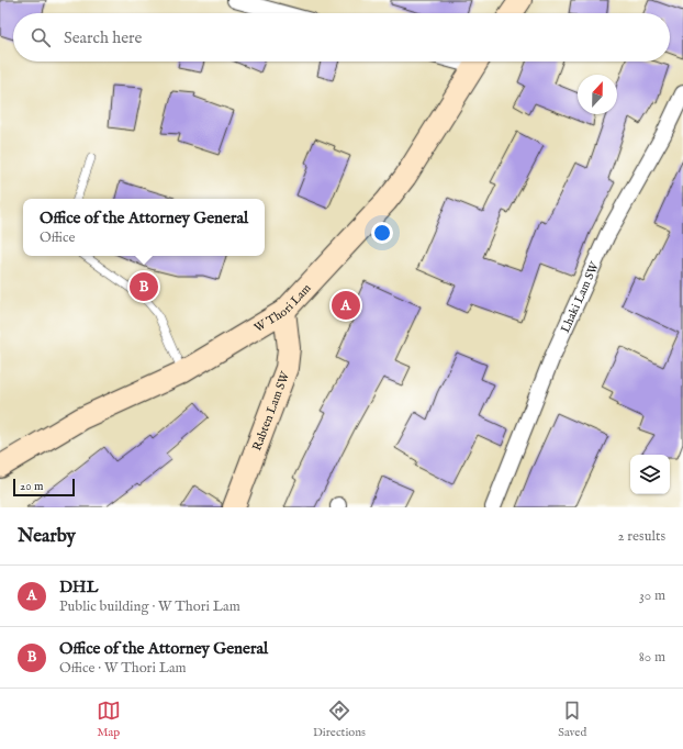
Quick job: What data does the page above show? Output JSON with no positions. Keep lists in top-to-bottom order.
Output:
{
  "streets": {
    "main road": ["W Thori Lam", "Rabten Lam SW"],
    "street": ["Lhaki Lam SW"]
  },
  "crossings": [
    ["W Thori Lam", "Rabten Lam SW"]
  ],
  "scale_bar": "20 m",
  "north": "top",
  "page": {
    "search": "Search here",
    "popup": ["Office of the Attorney General", "Office"],
    "pins": ["B", "A"],
    "scale": "20 m",
    "heading": ["Nearby", "2 results"],
    "list": [
      {
        "mark": "A",
        "name": "DHL",
        "note": "Public building · W Thori Lam",
        "value": "30 m"
      },
      {
        "mark": "B",
        "name": "Office of the Attorney General",
        "note": "Office · W Thori Lam",
        "value": "80 m"
      }
    ],
    "nav": ["Map", "Directions", "Saved"]
  }
}
